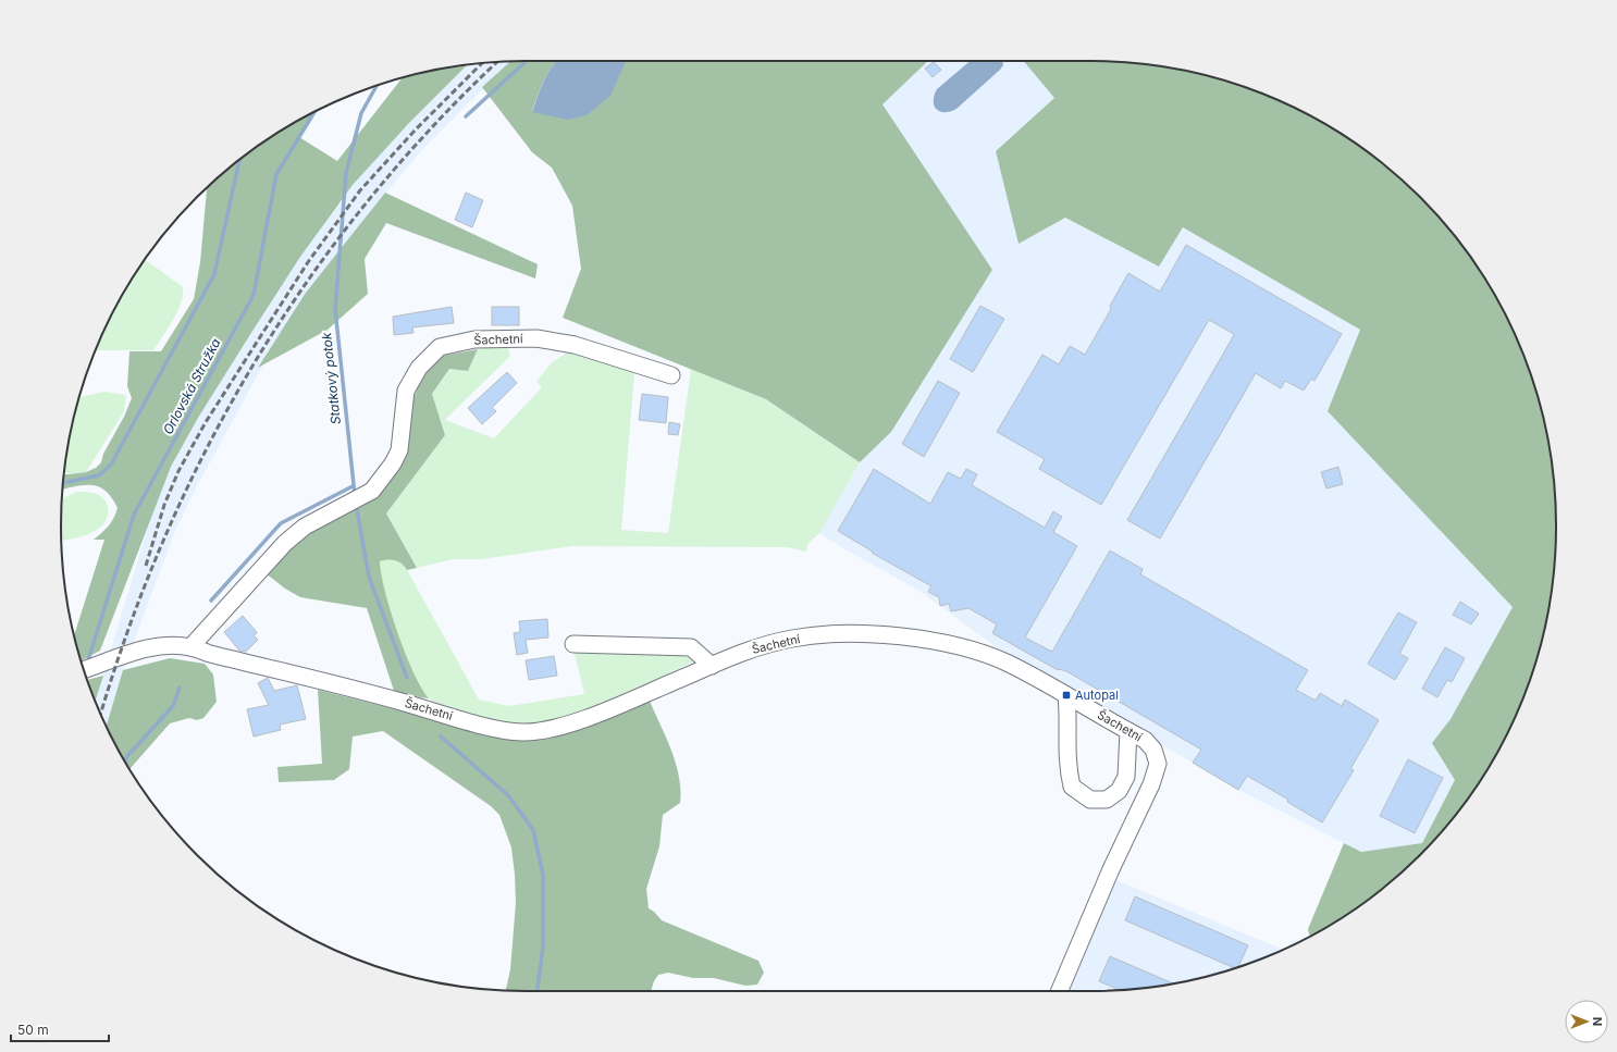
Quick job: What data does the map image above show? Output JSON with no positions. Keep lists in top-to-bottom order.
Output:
{
  "streets": {
    "street": ["Šachetní"]
  },
  "water": ["Statkový potok", "Orlovská Stružka"],
  "places": {
    "transit": ["Autopal"]
  },
  "scale_bar": "50 m",
  "north": "right"
}
